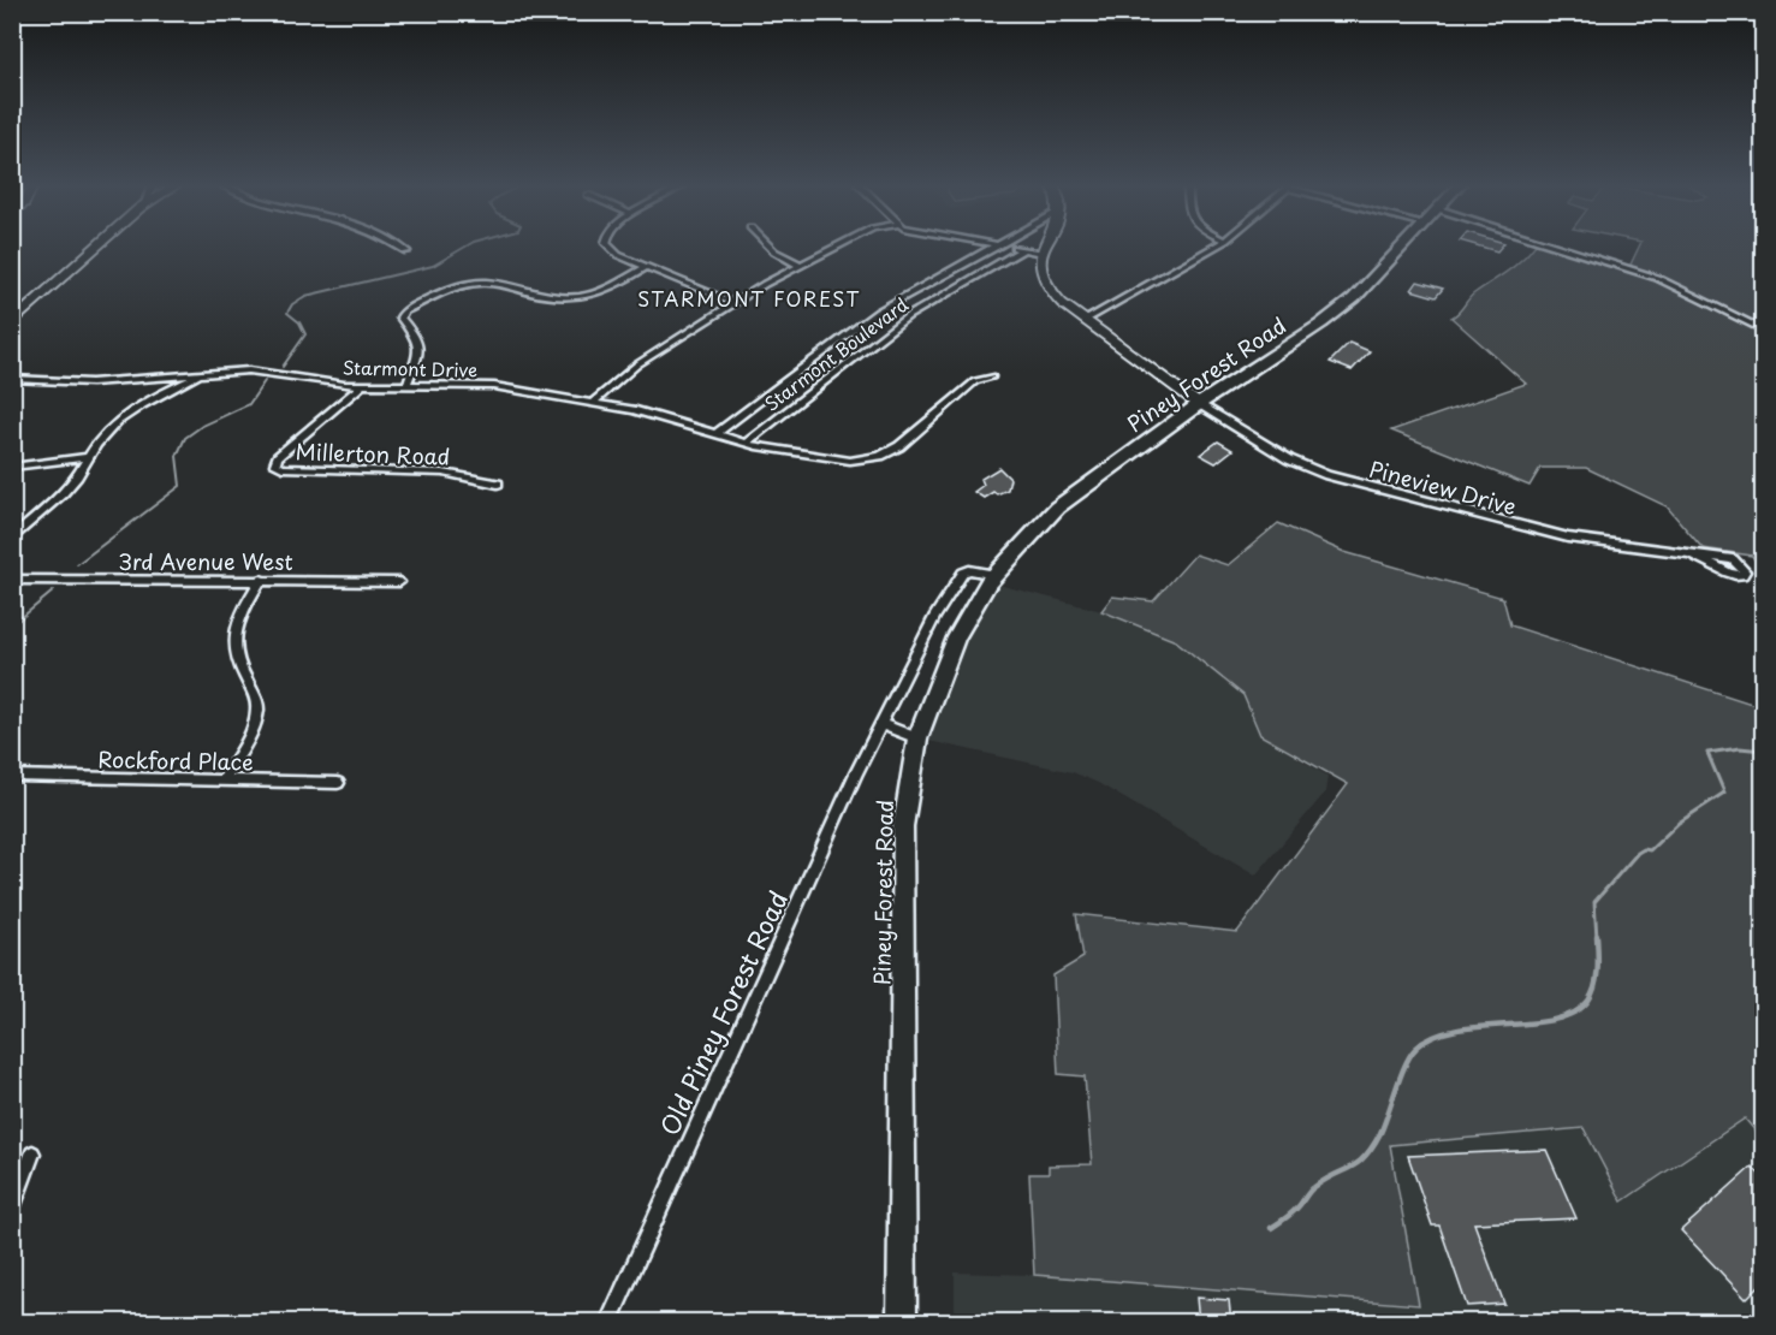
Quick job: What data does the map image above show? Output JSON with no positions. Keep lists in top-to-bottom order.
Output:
{
  "streets": {
    "main road": ["Piney Forest Road"],
    "street": [
      "Starmont Boulevard",
      "Starmont Drive",
      "Millerton Road",
      "Pineview Drive",
      "3rd Avenue West",
      "Rockford Place",
      "Old Piney Forest Road"
    ]
  },
  "crossings": [
    ["Starmont Boulevard", "Starmont Drive"],
    ["Starmont Drive", "Millerton Road"],
    ["Piney Forest Road", "Pineview Drive"],
    ["Piney Forest Road", "Old Piney Forest Road"]
  ],
  "districts": ["STARMONT FOREST"]
}
